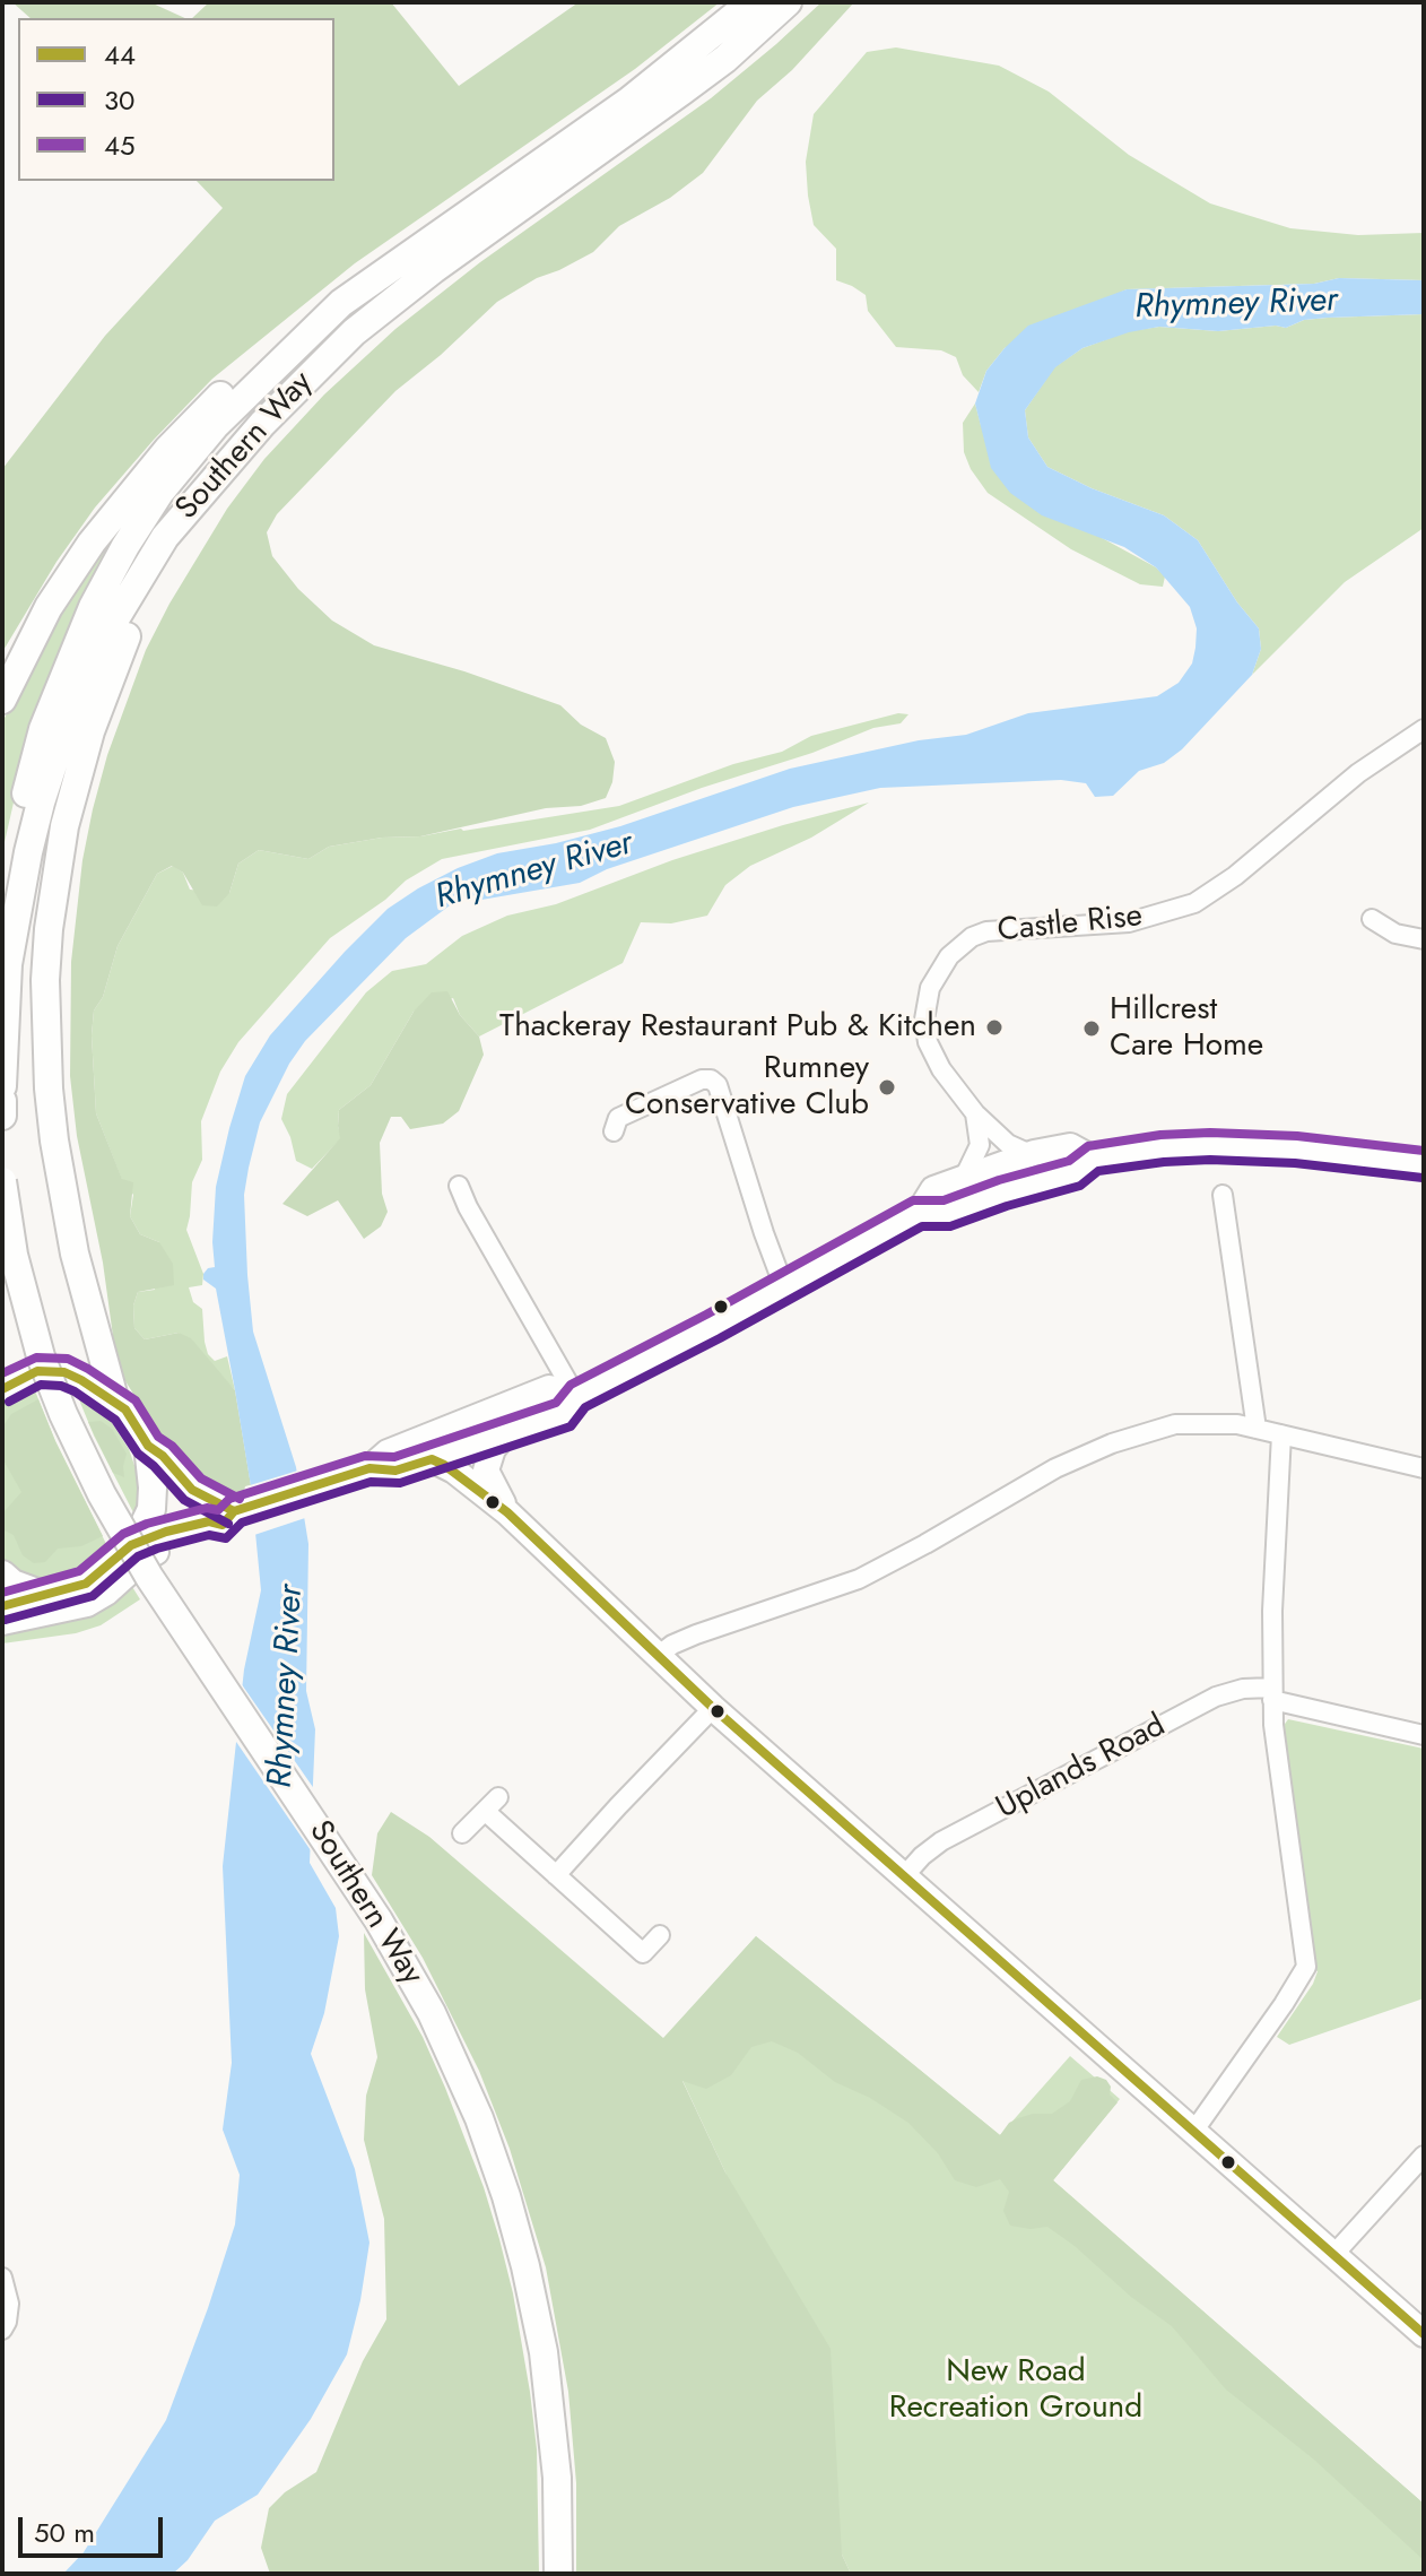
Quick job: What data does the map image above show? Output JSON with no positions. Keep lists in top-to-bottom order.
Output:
{
  "streets": {
    "main road": ["Southern Way"],
    "street": ["Castle Rise", "Uplands Road"]
  },
  "water": ["Rhymney River"],
  "parks": ["New Road Recreation Ground"],
  "places": ["Thackeray Restaurant Pub & Kitchen", "Hillcrest Care Home", "Rumney Conservative Club"],
  "lines": ["transit line 45", "transit line 30", "transit line 44"],
  "legend": ["44", "30", "45"],
  "scale_bar": "50 m"
}
